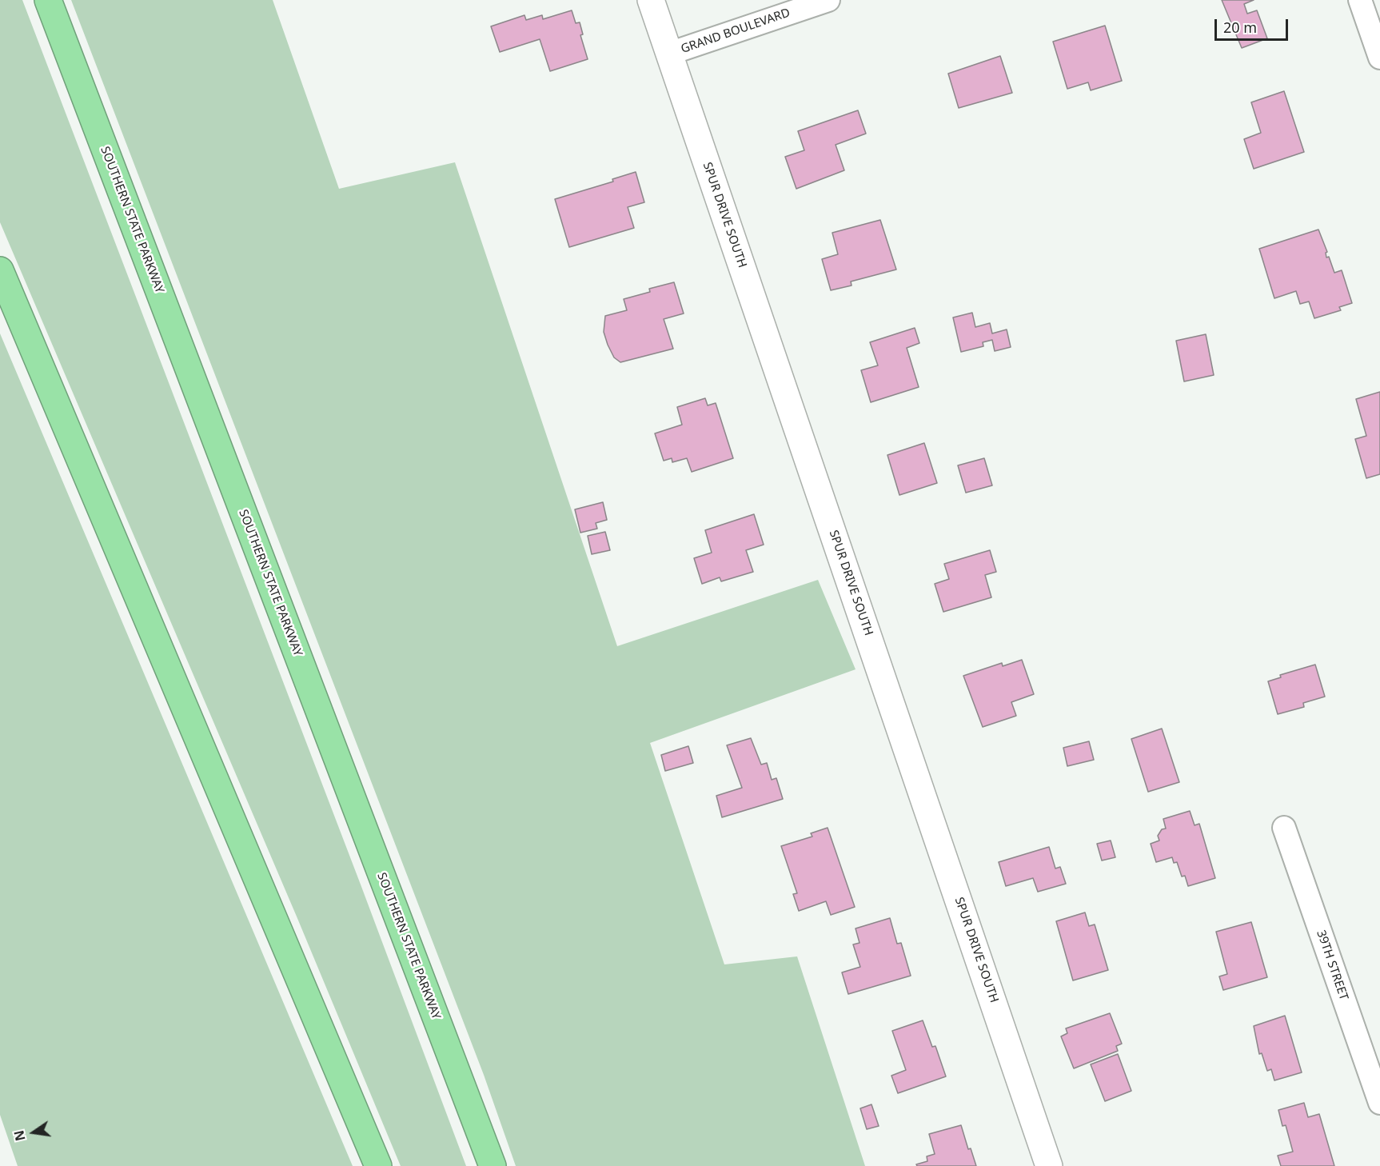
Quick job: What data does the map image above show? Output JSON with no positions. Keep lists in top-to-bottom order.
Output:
{
  "streets": {
    "highway": ["SOUTHERN STATE PARKWAY"],
    "street": ["GRAND BOULEVARD", "SPUR DRIVE SOUTH", "39TH STREET"]
  },
  "crossings": [
    ["GRAND BOULEVARD", "SPUR DRIVE SOUTH"]
  ],
  "scale_bar": "20 m",
  "north": "left"
}
